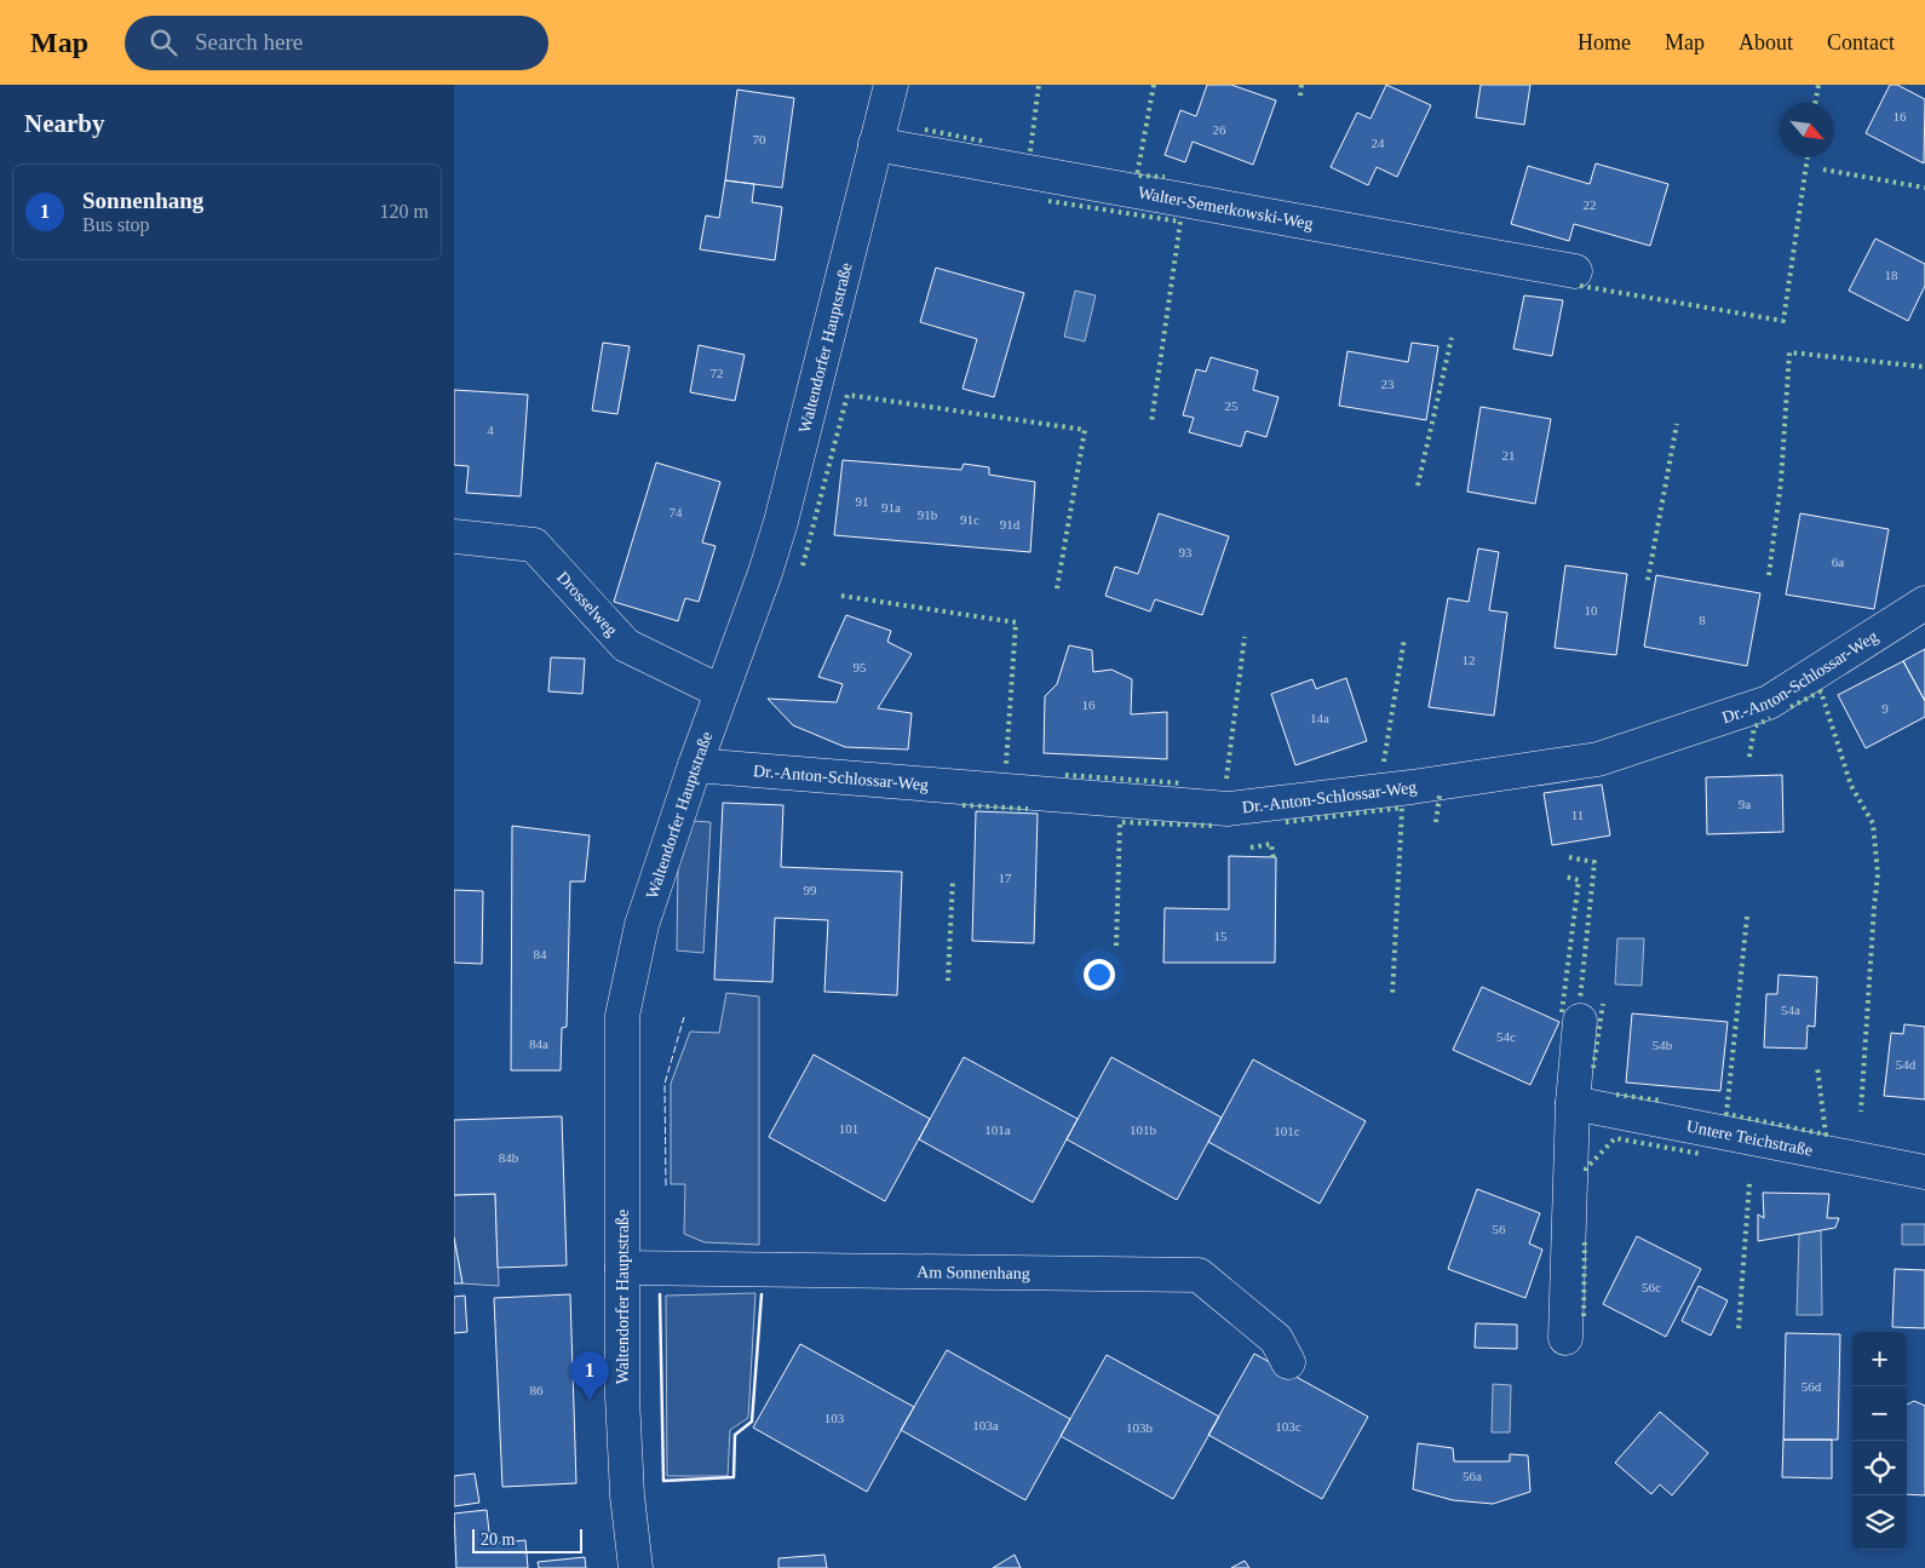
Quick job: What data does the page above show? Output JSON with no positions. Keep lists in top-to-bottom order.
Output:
{
  "streets": {
    "street": [
      "Walter-Semetkowski-Weg",
      "Waltendorfer Hauptstraße",
      "Drosselweg",
      "Dr.-Anton-Schlossar-Weg",
      "Untere Teichstraße",
      "Am Sonnenhang"
    ]
  },
  "crossings": [
    ["Walter-Semetkowski-Weg", "Waltendorfer Hauptstraße"],
    ["Waltendorfer Hauptstraße", "Drosselweg"],
    ["Waltendorfer Hauptstraße", "Dr.-Anton-Schlossar-Weg"],
    ["Waltendorfer Hauptstraße", "Am Sonnenhang"]
  ],
  "house_numbers": [
    "16",
    "26",
    "70",
    "24",
    "22",
    "18",
    "72",
    "23",
    "25",
    "4",
    "21",
    "91",
    "91a",
    "74",
    "91b",
    "91c",
    "91d",
    "93",
    "6a",
    "10",
    "8",
    "12",
    "95",
    "16",
    "9",
    "14a",
    "9a",
    "11",
    "17",
    "99",
    "15",
    "84",
    "54a",
    "54c",
    "84a",
    "54b",
    "54d",
    "101",
    "101a",
    "101b",
    "101c",
    "84b",
    "56",
    "56c",
    "56d",
    "86",
    "103",
    "103a",
    "103c",
    "103b",
    "56a"
  ],
  "scale_bar": "20 m",
  "north": "bottom right",
  "page": {
    "header": "Map",
    "search": "Search here",
    "nav": [
      "Home",
      "Map",
      "About",
      "Contact"
    ],
    "heading": "Nearby",
    "list": [
      {
        "mark": "1",
        "name": "Sonnenhang",
        "note": "Bus stop",
        "value": "120 m"
      }
    ],
    "map_buttons": ["+", "−"],
    "pins": "1",
    "scale": "20 m"
  }
}
